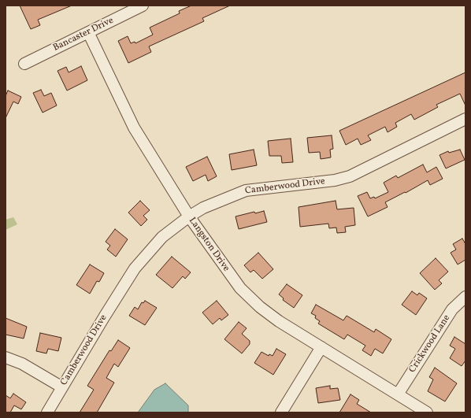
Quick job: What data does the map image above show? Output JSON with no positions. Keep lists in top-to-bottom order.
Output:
{
  "streets": {
    "street": [
      "Bancaster Drive",
      "Camberwood Drive",
      "Langston Drive",
      "Crickwood Lane"
    ]
  },
  "crossings": [
    ["Bancaster Drive", "Langston Drive"],
    ["Camberwood Drive", "Langston Drive"],
    ["Langston Drive", "Crickwood Lane"]
  ]
}
